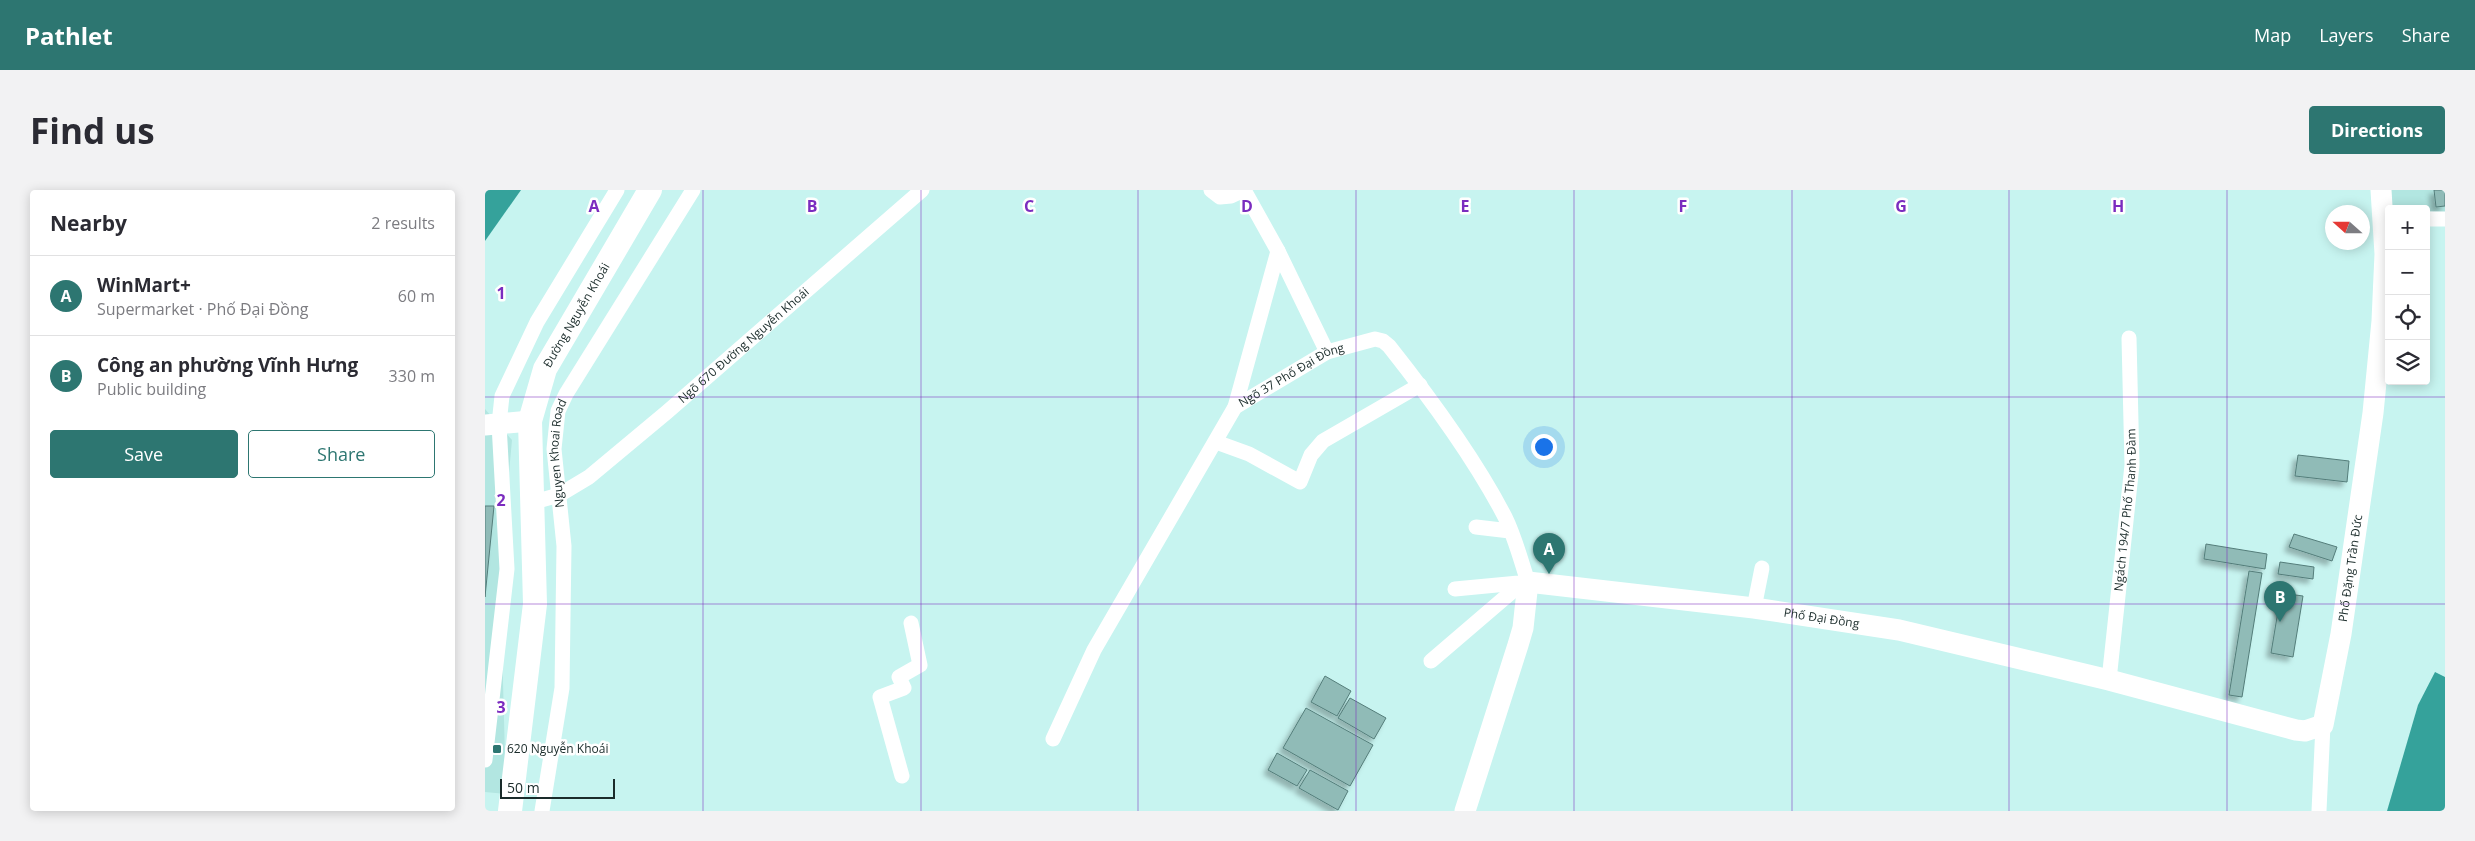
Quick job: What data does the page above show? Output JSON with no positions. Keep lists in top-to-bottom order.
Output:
{
  "streets": {
    "main road": ["Đường Nguyễn Khoái"],
    "street": [
      "Ngõ 670 Đường Nguyễn Khoái",
      "Ngõ 37 Phố Đại Đồng",
      "Nguyen Khoai Road",
      "Ngách 194/7 Phố Thanh Đàm",
      "Phố Đặng Trần Đức",
      "Phố Đại Đồng"
    ]
  },
  "crossings": [
    ["Ngõ 670 Đường Nguyễn Khoái", "Nguyen Khoai Road"],
    ["Ngõ 37 Phố Đại Đồng", "Phố Đại Đồng"],
    ["Ngách 194/7 Phố Thanh Đàm", "Phố Đại Đồng"]
  ],
  "places": {
    "transit": ["620 Nguyễn Khoái"]
  },
  "scale_bar": "50 m",
  "north": "left",
  "page": {
    "header": "Pathlet",
    "nav": ["Map", "Layers", "Share"],
    "buttons": [
      "Directions",
      ["Save", "Share"]
    ],
    "title": "Find us",
    "heading": ["Nearby", "2 results"],
    "map_buttons": ["+", "−"],
    "list": [
      {
        "mark": "A",
        "name": "WinMart+",
        "note": "Supermarket · Phố Đại Đồng",
        "value": "60 m"
      },
      {
        "mark": "B",
        "name": "Công an phường Vĩnh Hưng",
        "note": "Public building",
        "value": "330 m"
      }
    ],
    "pins": ["A", "B"],
    "scale": "50 m"
  },
  "grid": {
    "columns": [
      "A",
      "B",
      "C",
      "D",
      "E",
      "F",
      "G",
      "H"
    ],
    "rows": ["1", "2", "3"]
  }
}
